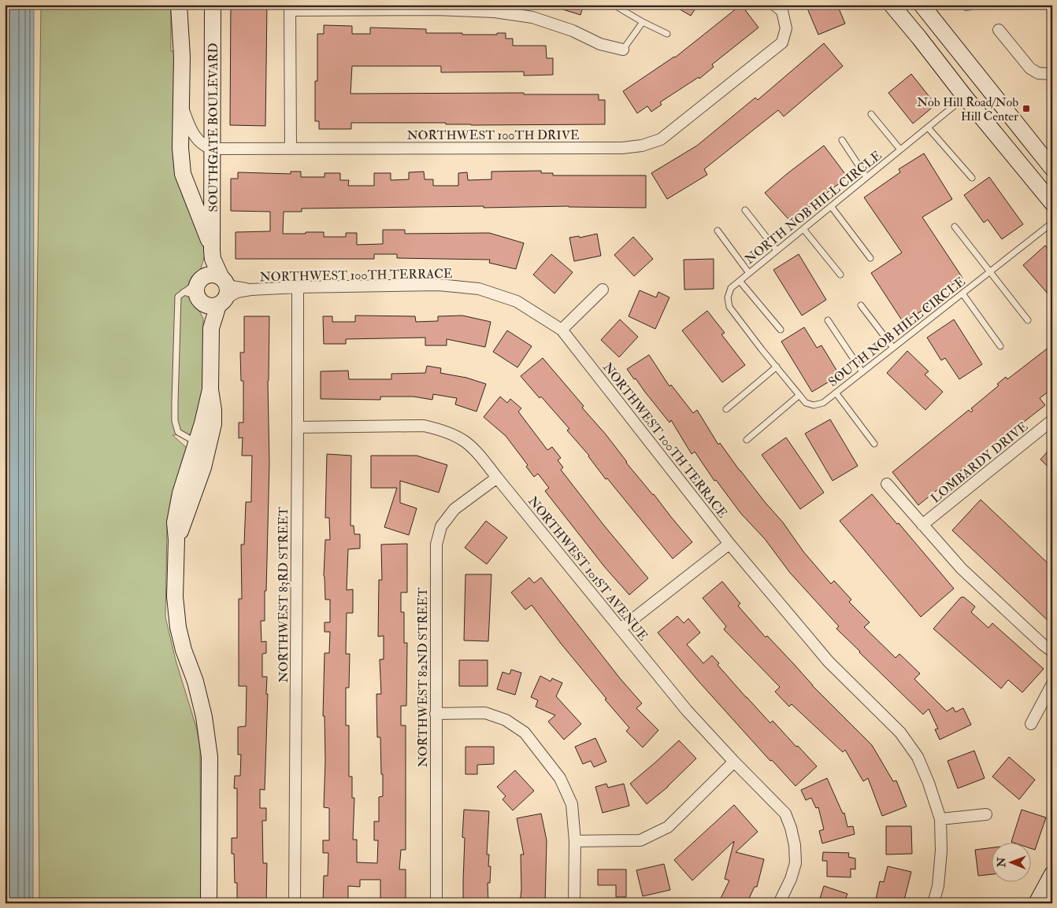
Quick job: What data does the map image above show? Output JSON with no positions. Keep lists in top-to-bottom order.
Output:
{
  "streets": {
    "street": [
      "SOUTHGATE BOULEVARD",
      "NORTHWEST 100TH DRIVE",
      "NORTHWEST 100TH TERRACE",
      "LOMBARDY DRIVE",
      "NORTHWEST 101ST AVENUE",
      "NORTHWEST 83RD STREET",
      "NORTHWEST 82ND STREET"
    ],
    "lane": ["NORTH NOB HILL CIRCLE", "SOUTH NOB HILL CIRCLE"]
  },
  "crossings": [
    ["SOUTHGATE BOULEVARD", "NORTHWEST 100TH DRIVE"],
    ["SOUTHGATE BOULEVARD", "NORTHWEST 100TH TERRACE"],
    ["NORTH NOB HILL CIRCLE", "SOUTH NOB HILL CIRCLE"],
    ["NORTHWEST 100TH TERRACE", "NORTHWEST 83RD STREET"],
    ["NORTHWEST 101ST AVENUE", "NORTHWEST 83RD STREET"],
    ["NORTHWEST 101ST AVENUE", "NORTHWEST 82ND STREET"]
  ],
  "places": {
    "transit": ["Nob Hill Road/Nob Hill Center"]
  },
  "north": "left"
}
